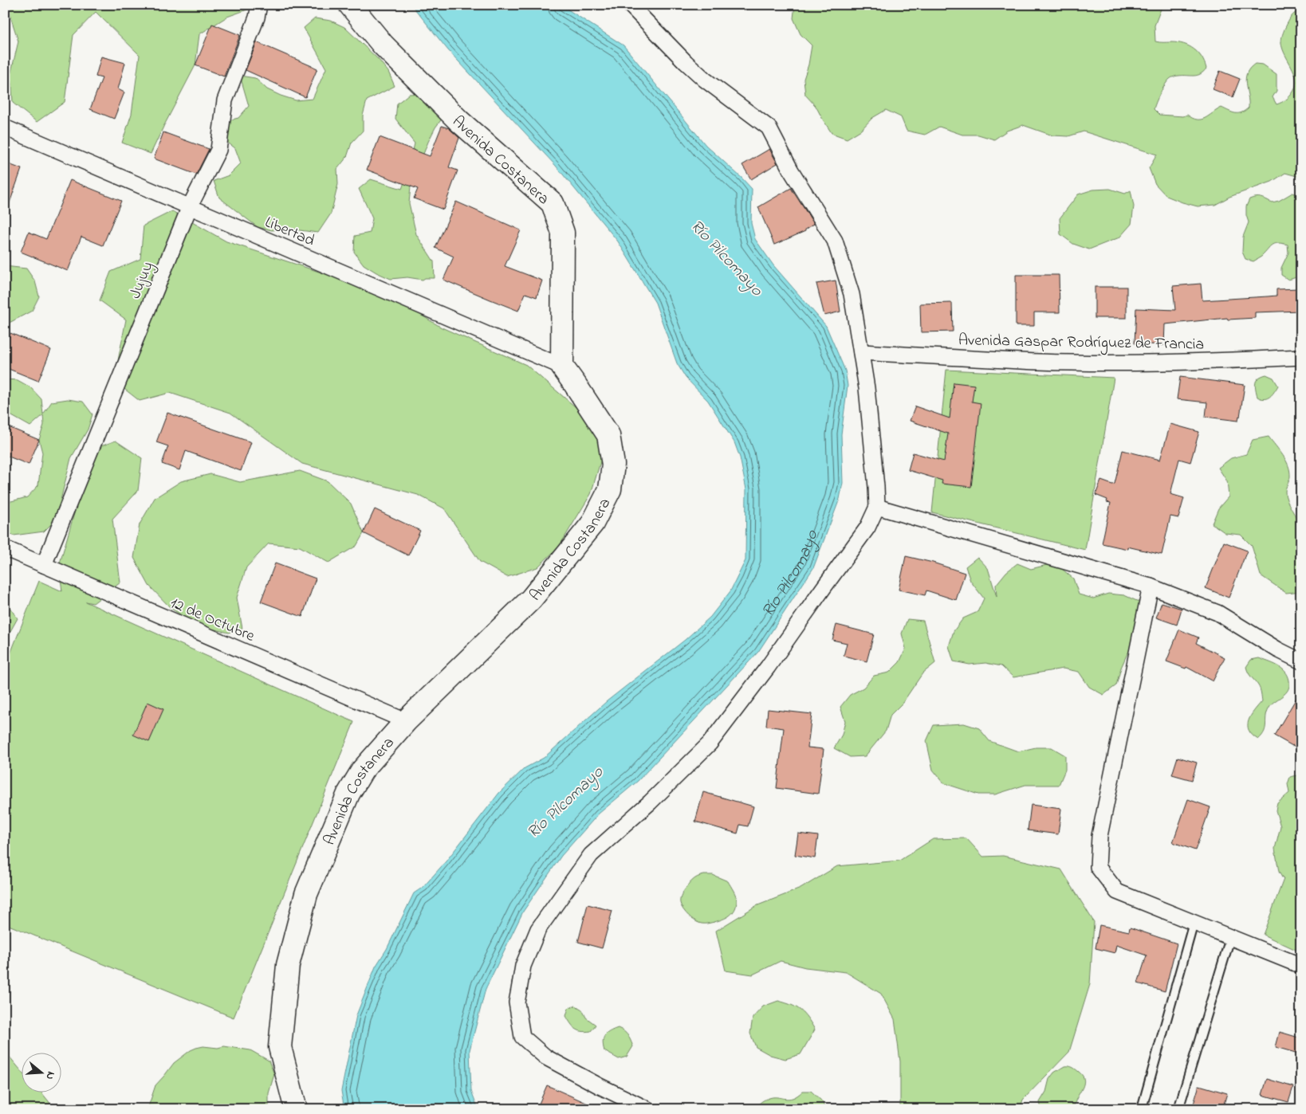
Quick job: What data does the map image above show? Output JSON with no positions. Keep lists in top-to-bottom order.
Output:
{
  "streets": {
    "street": [
      "Avenida Costanera",
      "Libertad",
      "Jujuy",
      "Avenida Gaspar Rodríguez de Francia",
      "12 de Octubre"
    ]
  },
  "crossings": [
    ["Avenida Costanera", "Libertad"],
    ["Avenida Costanera", "12 de Octubre"],
    ["Libertad", "Jujuy"],
    ["Jujuy", "12 de Octubre"]
  ],
  "water": ["Río Pilcomayo"],
  "north": "right"
}
